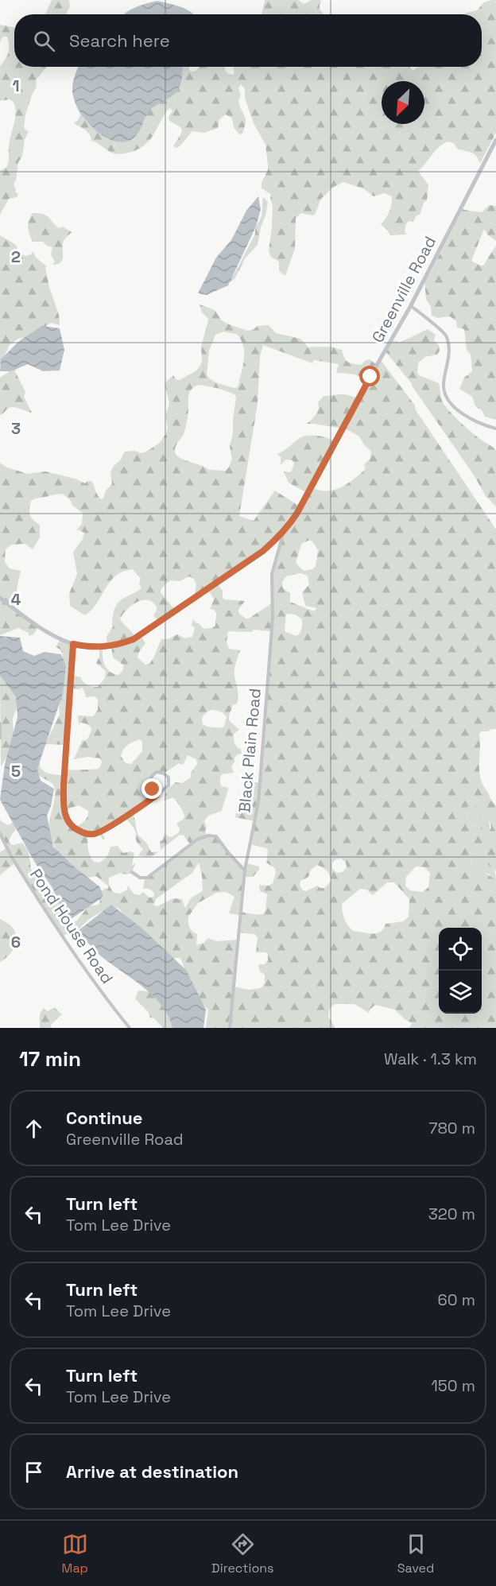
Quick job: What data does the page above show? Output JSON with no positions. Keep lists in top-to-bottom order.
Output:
{
  "streets": {
    "main road": ["Greenville Road"],
    "street": ["Black Plain Road", "Pond House Road"]
  },
  "crossings": [
    ["Greenville Road", "Black Plain Road"]
  ],
  "north": "bottom left",
  "page": {
    "search": "Search here",
    "heading": ["17 min", "Walk · 1.3 km"],
    "list": [
      ["Continue", "Greenville Road", "780 m"],
      ["Turn left", "Tom Lee Drive", "320 m"],
      ["Turn left", "Tom Lee Drive", "60 m"],
      ["Turn left", "Tom Lee Drive", "150 m"],
      "Arrive at destination"
    ],
    "nav": ["Map", "Directions", "Saved"]
  },
  "grid": {
    "rows": [
      "1",
      "2",
      "3",
      "4",
      "5",
      "6"
    ]
  }
}
